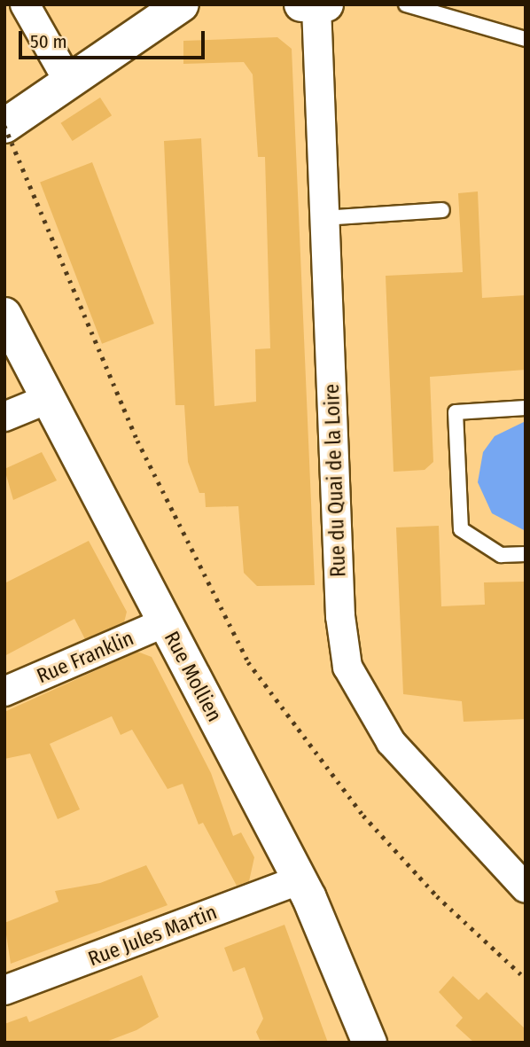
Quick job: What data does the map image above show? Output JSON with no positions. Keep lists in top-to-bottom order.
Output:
{
  "streets": {
    "street": [
      "Rue du Quai de la Loire",
      "Rue Franklin",
      "Rue Mollien",
      "Rue Jules Martin"
    ]
  },
  "crossings": [
    ["Rue Franklin", "Rue Mollien"],
    ["Rue Mollien", "Rue Jules Martin"]
  ],
  "scale_bar": "50 m"
}
